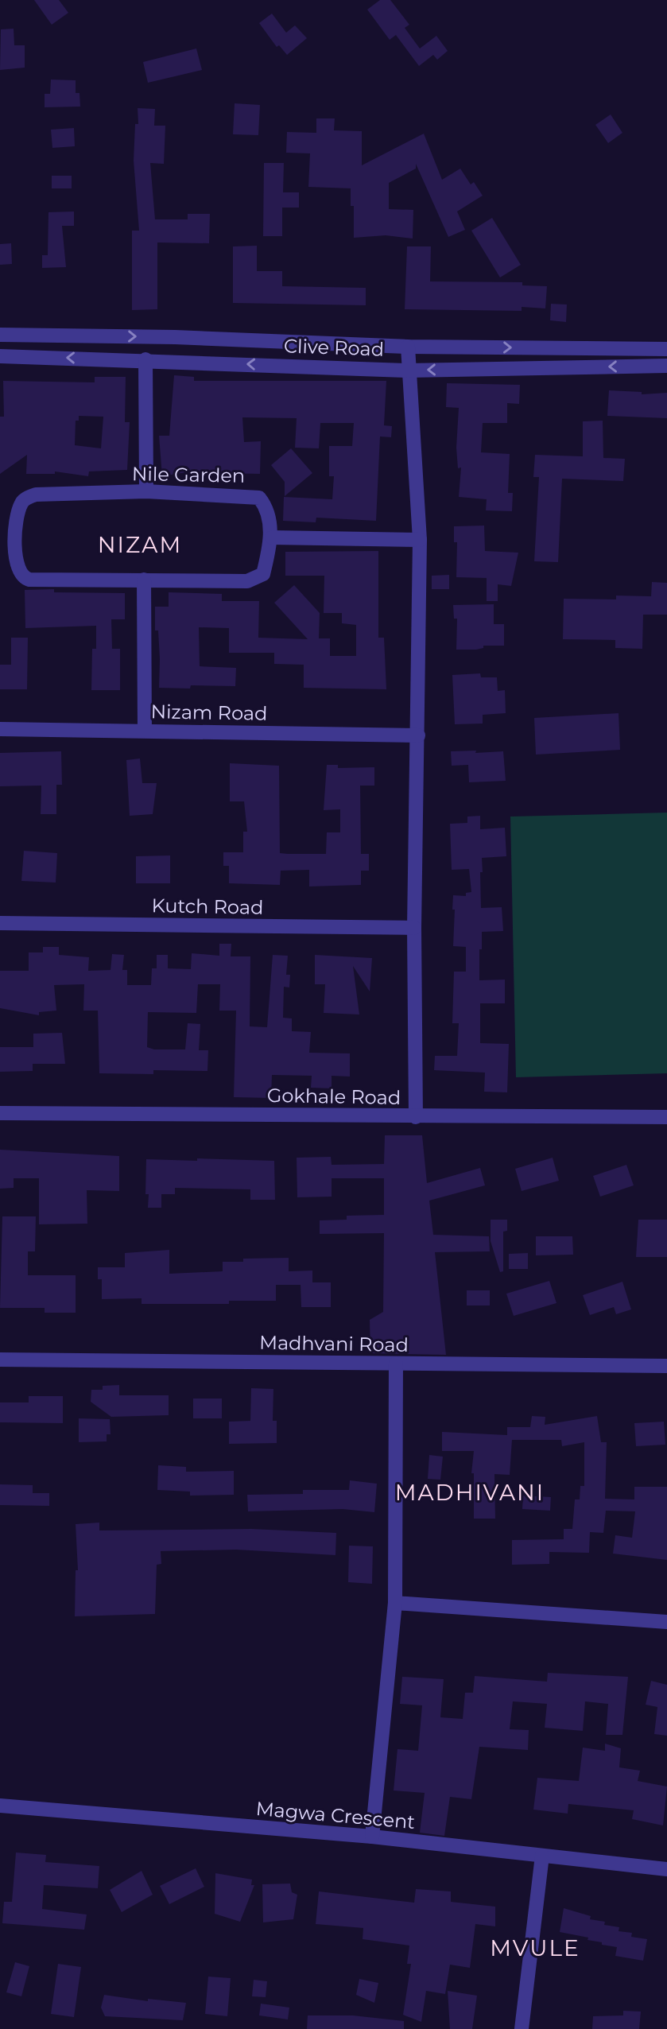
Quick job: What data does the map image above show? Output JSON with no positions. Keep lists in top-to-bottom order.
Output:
{
  "streets": {
    "street": [
      "Clive Road",
      "Nile Garden",
      "Nizam Road",
      "Kutch Road",
      "Gokhale Road",
      "Madhvani Road",
      "Magwa Crescent"
    ]
  },
  "districts": ["NIZAM", "MADHIVANI", "MVULE"]
}
